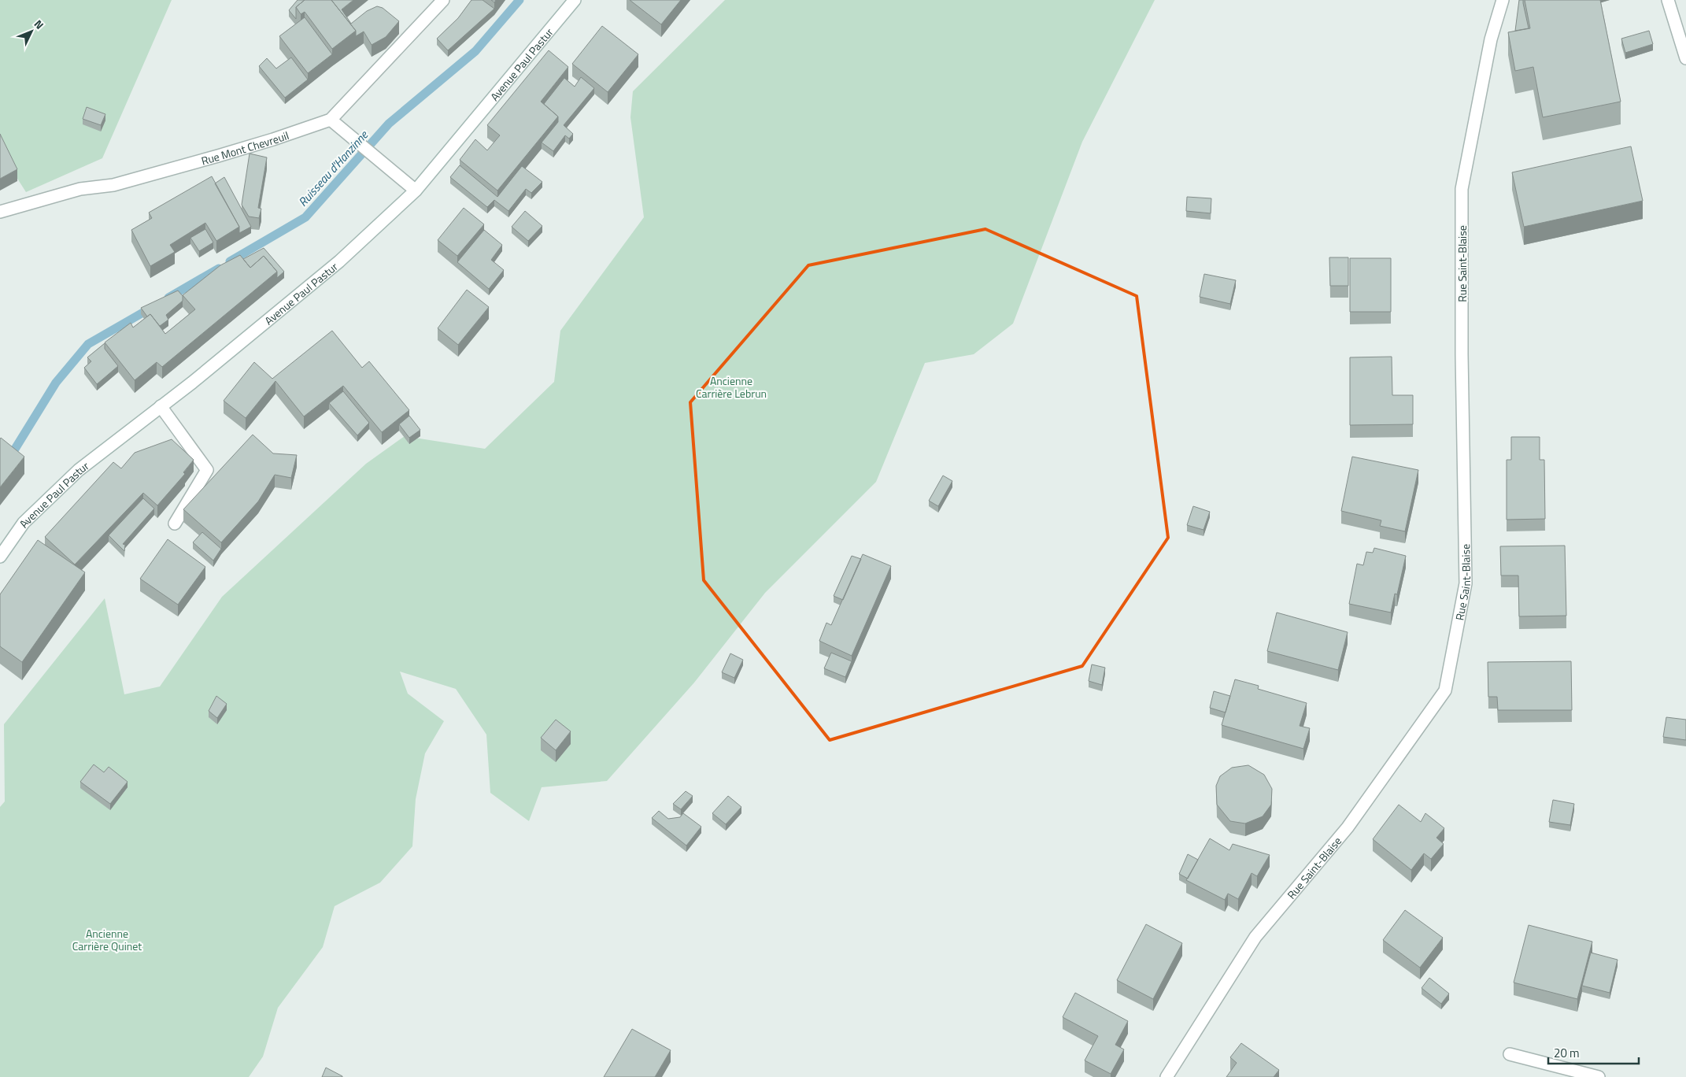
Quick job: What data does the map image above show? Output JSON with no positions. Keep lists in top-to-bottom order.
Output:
{
  "streets": {
    "street": ["Avenue Paul Pastur", "Rue Mont Chevreuil", "Rue Saint-Blaise"]
  },
  "water": ["Ruisseau d'Hanzinne"],
  "parks": ["Ancienne Carrière Lebrun", "Ancienne Carrière Quinet"],
  "scale_bar": "20 m",
  "north": "top right"
}
